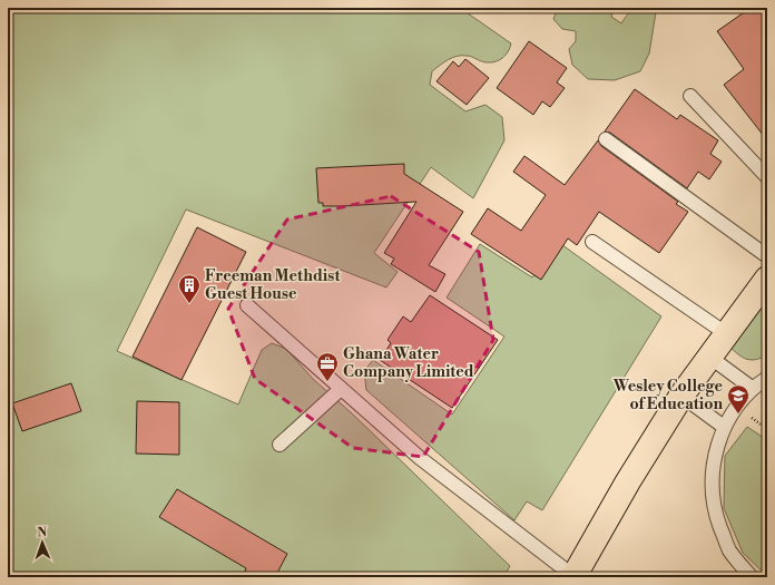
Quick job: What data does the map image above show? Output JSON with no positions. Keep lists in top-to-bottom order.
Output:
{
  "places": {
    "building": ["Freeman Methdist Guest House"],
    "office": ["Ghana Water Company Limited"],
    "school or university": ["Wesley College of Education"]
  },
  "north": "top"
}
